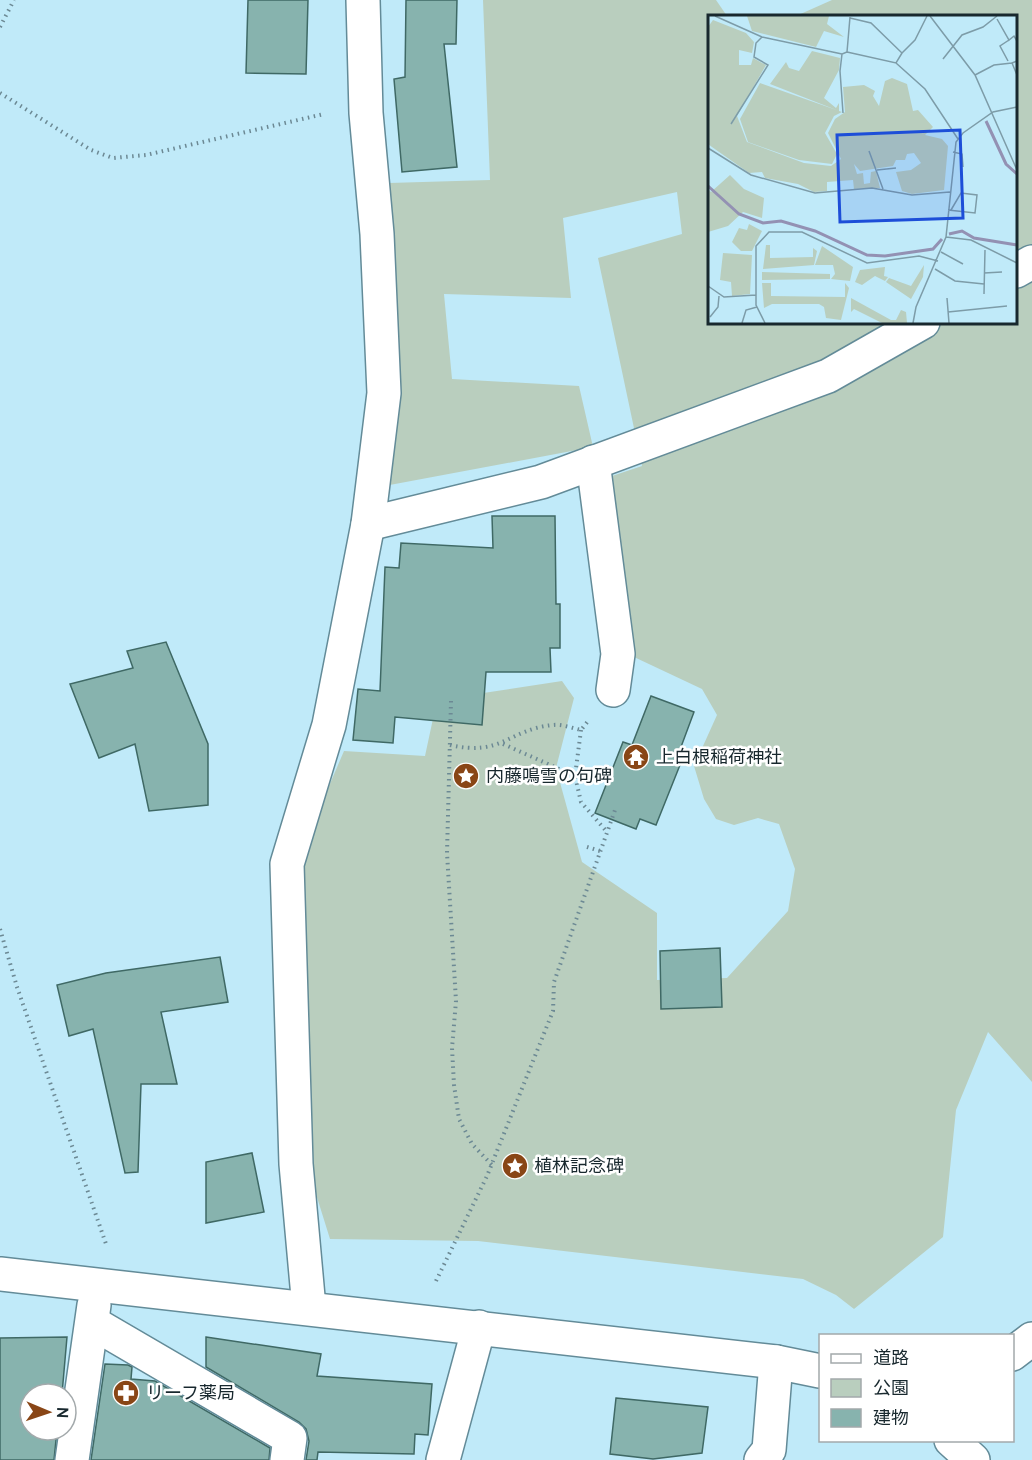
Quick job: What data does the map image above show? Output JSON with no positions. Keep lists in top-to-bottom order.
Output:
{
  "places": {
    "temple": ["上白根稲荷神社"],
    "place": ["内藤鳴雪の句碑", "植林記念碑"],
    "pharmacy": ["リーフ薬局"]
  },
  "legend": ["道路", "公園", "建物"],
  "north": "right"
}
